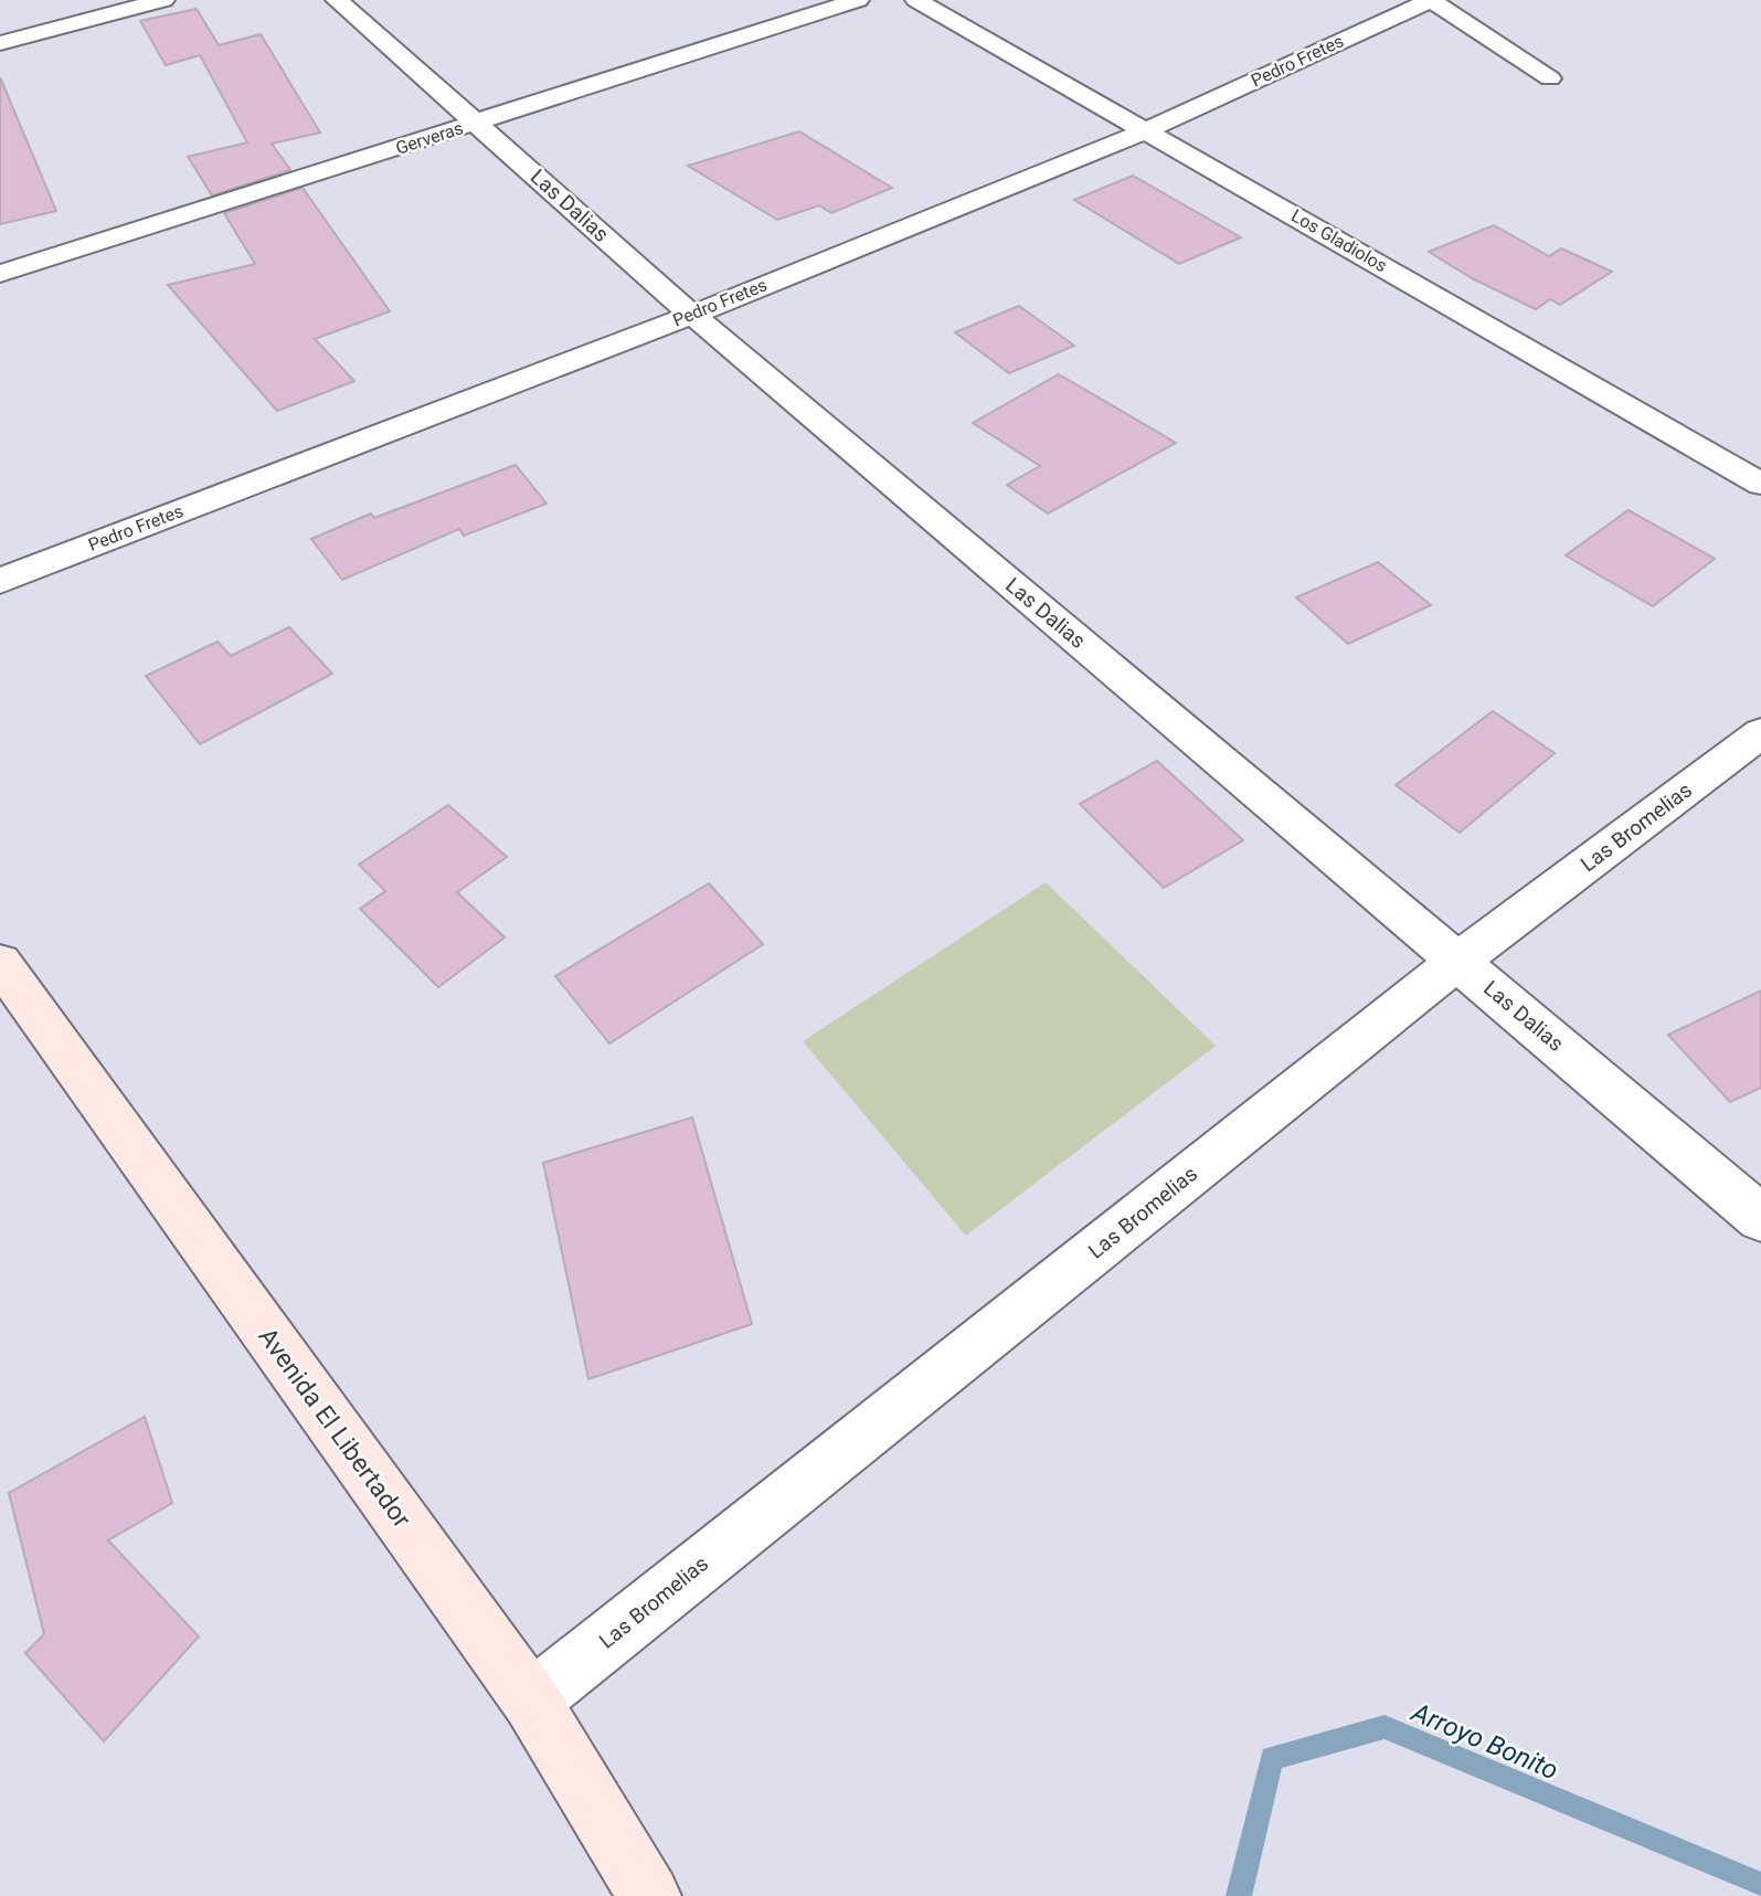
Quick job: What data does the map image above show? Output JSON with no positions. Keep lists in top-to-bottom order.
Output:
{
  "streets": {
    "main road": ["Avenida El Libertador"],
    "street": [
      "Pedro Fretes",
      "Gerveras",
      "Las Dalias",
      "Los Gladiolos",
      "Las Bromelias"
    ]
  },
  "crossings": [
    ["Pedro Fretes", "Las Dalias"],
    ["Pedro Fretes", "Los Gladiolos"],
    ["Gerveras", "Las Dalias"],
    ["Las Dalias", "Las Bromelias"],
    ["Las Bromelias", "Avenida El Libertador"]
  ],
  "water": ["Arroyo Bonito"]
}
